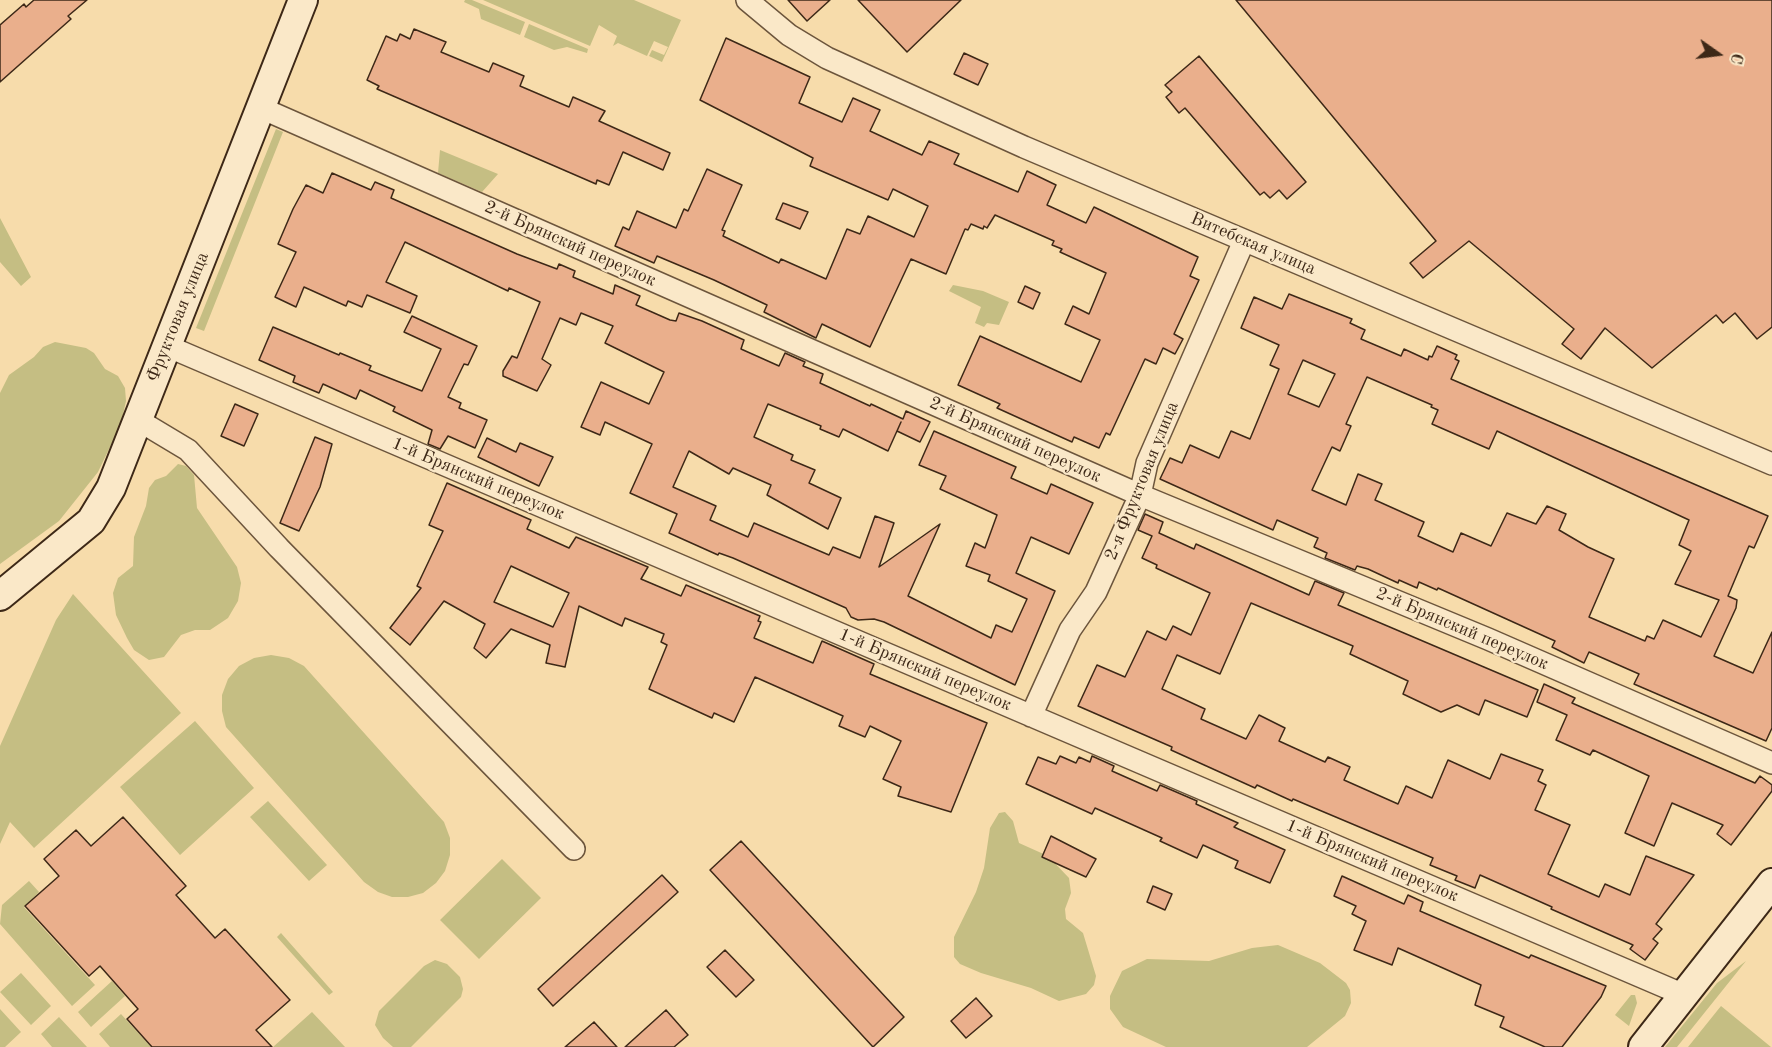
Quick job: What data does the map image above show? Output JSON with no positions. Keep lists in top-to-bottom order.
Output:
{
  "streets": {
    "street": [
      "2-й Брянский переулок",
      "Витебская улица",
      "Фруктовая улица",
      "1-й Брянский переулок",
      "2-я Фруктовая улица"
    ]
  },
  "crossings": [
    ["2-й Брянский переулок", "Фруктовая улица"],
    ["2-й Брянский переулок", "2-я Фруктовая улица"],
    ["Витебская улица", "2-я Фруктовая улица"],
    ["Фруктовая улица", "1-й Брянский переулок"],
    ["1-й Брянский переулок", "2-я Фруктовая улица"]
  ],
  "north": "right"
}
